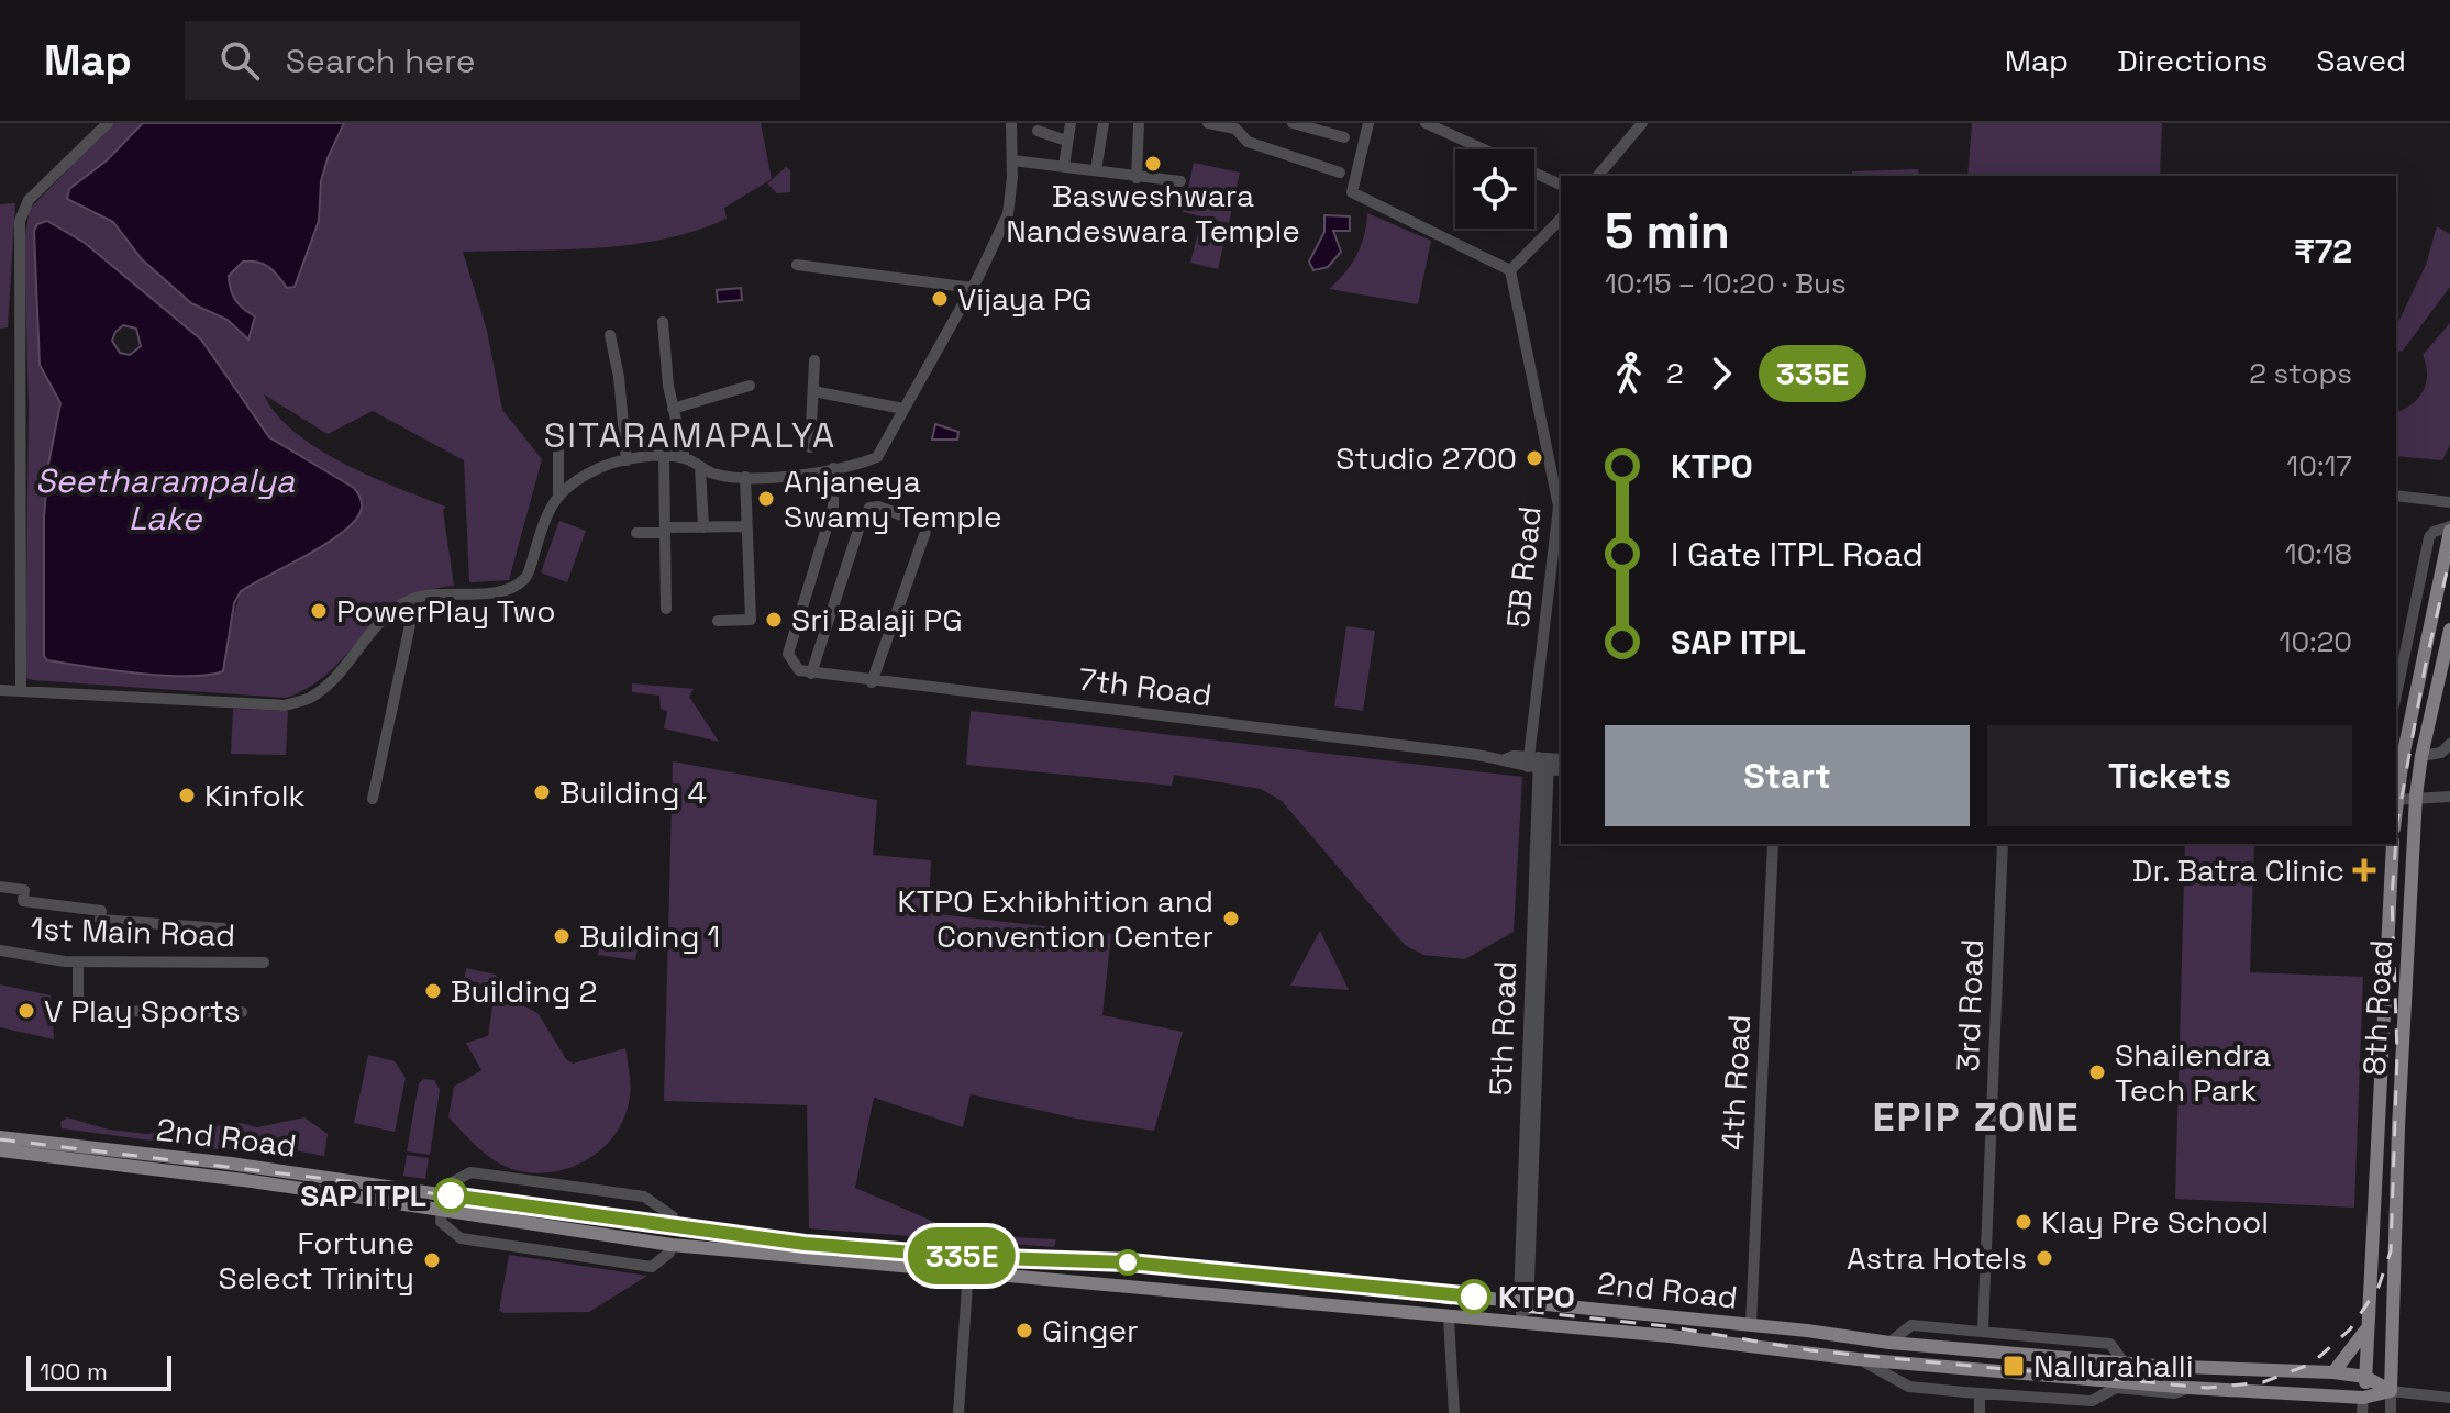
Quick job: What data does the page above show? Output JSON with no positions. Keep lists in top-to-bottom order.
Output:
{
  "streets": {
    "main road": ["8th Road", "2nd Road"],
    "street": [
      "5B Road",
      "7th Road",
      "1st Main Road",
      "3rd Road",
      "5th Road",
      "4th Road"
    ]
  },
  "crossings": [
    ["5B Road", "7th Road"],
    ["5B Road", "5th Road"],
    ["7th Road", "5th Road"],
    ["8th Road", "2nd Road"],
    ["5th Road", "2nd Road"],
    ["4th Road", "2nd Road"]
  ],
  "districts": ["SITARAMAPALYA", "EPIP ZONE"],
  "water": ["Seetharampalya Lake"],
  "places": {
    "other": [
      "Basweshwara Nandeswara Temple",
      "Vijaya PG",
      "Studio 2700",
      "Anjaneya Swamy Temple",
      "PowerPlay Two",
      "Sri Balaji PG",
      "Building 4",
      "Kinfolk",
      "KTPO Exhibhition and Convention Center",
      "Building 1",
      "Building 2",
      "V Play Sports",
      "Shailendra Tech Park",
      "SAP ITPL",
      "Klay Pre School",
      "Astra Hotels",
      "Fortune Select Trinity",
      "KTPO",
      "Ginger"
    ],
    "health": ["Dr. Batra Clinic"],
    "transit": ["Nallurahalli"]
  },
  "lines": ["bus line 335E"],
  "scale_bar": "100 m",
  "page": {
    "header": "Map",
    "search": "Search here",
    "nav": ["Map", "Directions", "Saved"],
    "on_map": "335E",
    "heading": ["5 min", "10:15 – 10:20 · Bus", "₹72"],
    "legs": ["2", "335E", "2 stops"],
    "list": [
      {
        "name": "KTPO",
        "value": "10:17"
      },
      {
        "name": "I Gate ITPL Road",
        "value": "10:18"
      },
      {
        "name": "SAP ITPL",
        "value": "10:20"
      }
    ],
    "buttons": ["Start", "Tickets"],
    "scale": "100 m"
  }
}
